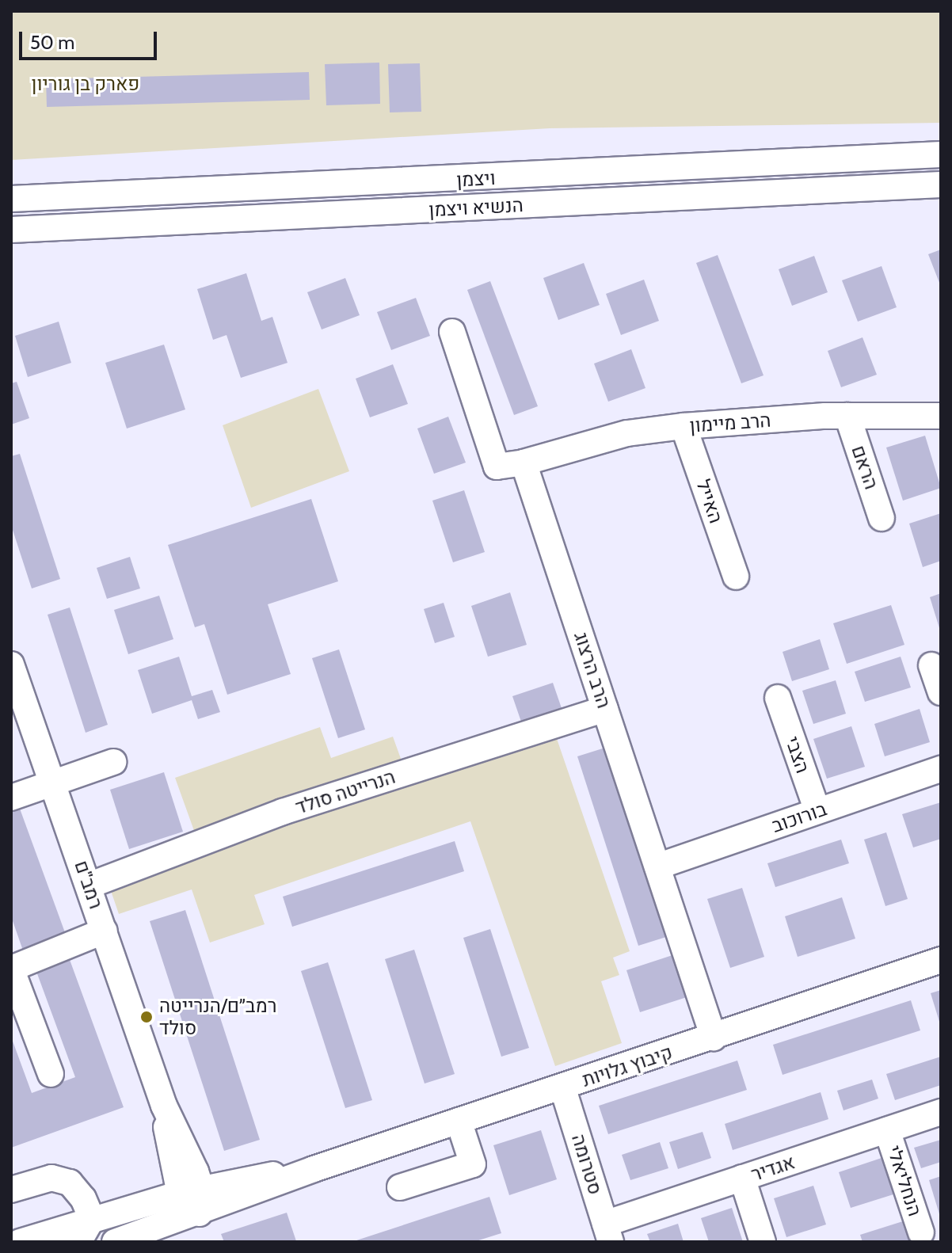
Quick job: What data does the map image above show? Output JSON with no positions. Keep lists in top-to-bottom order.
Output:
{
  "streets": {
    "street": [
      "ויצמן",
      "הנשיא ויצמן",
      "הרב מיימון",
      "הראם",
      "האייל",
      "הרב הרצוג",
      "הצבי",
      "הנרייטה סולד",
      "בורוכוב",
      "רמב\"ם",
      "קיבוץ גלויות",
      "סטרומה",
      "אגדיר",
      "הנחליאלי"
    ]
  },
  "crossings": [
    ["הרב מיימון", "הראם"],
    ["הרב מיימון", "האייל"],
    ["הרב מיימון", "הרב הרצוג"],
    ["הרב הרצוג", "הנרייטה סולד"],
    ["הרב הרצוג", "בורוכוב"],
    ["הרב הרצוג", "קיבוץ גלויות"],
    ["הצבי", "בורוכוב"],
    ["הנרייטה סולד", "רמב\"ם"],
    ["רמב\"ם", "קיבוץ גלויות"],
    ["קיבוץ גלויות", "סטרומה"],
    ["סטרומה", "אגדיר"],
    ["אגדיר", "הנחליאלי"]
  ],
  "parks": ["פארק בן גוריון"],
  "places": ["רמב״ם/הנרייטה סולד"],
  "scale_bar": "50 m"
}
